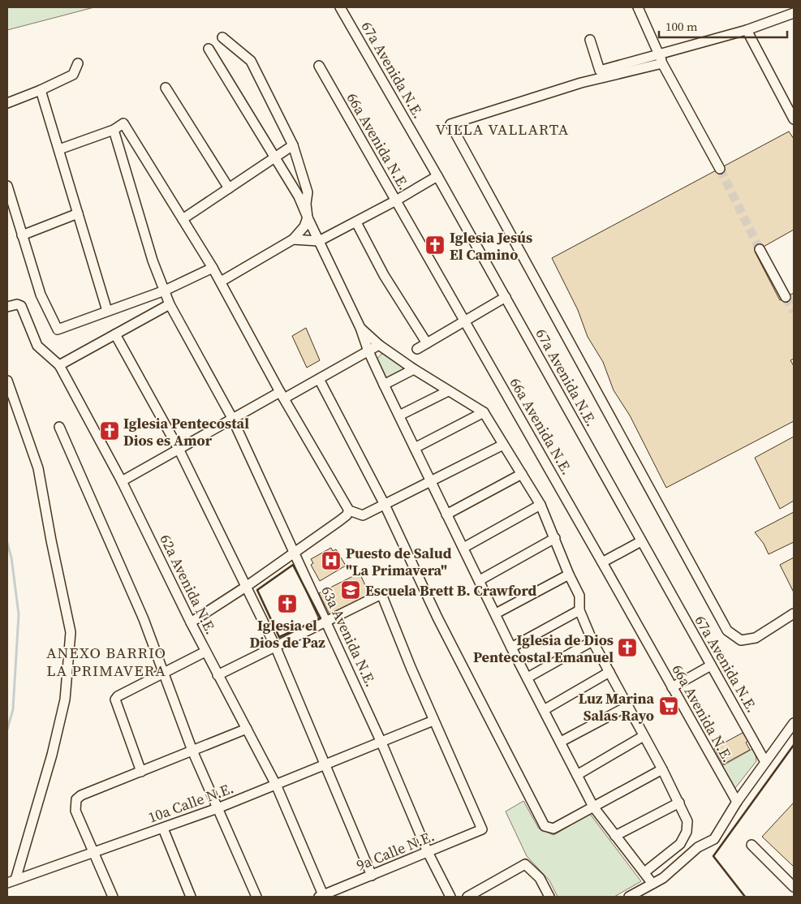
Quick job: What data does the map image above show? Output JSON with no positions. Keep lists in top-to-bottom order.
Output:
{
  "streets": {
    "street": [
      "67a Avenida N.E.",
      "66a Avenida N.E.",
      "62a Avenida N.E.",
      "63a Avenida N.E.",
      "10a Calle N.E.",
      "9a Calle N.E."
    ]
  },
  "crossings": [
    ["62a Avenida N.E.", "10a Calle N.E."],
    ["62a Avenida N.E.", "9a Calle N.E."],
    ["63a Avenida N.E.", "10a Calle N.E."],
    ["63a Avenida N.E.", "9a Calle N.E."],
    ["10a Calle N.E.", "9a Calle N.E."]
  ],
  "districts": ["VILLA VALLARTA", "ANEXO BARRIO LA PRIMAVERA"],
  "places": {
    "church": [
      "Iglesia Jesús El Camino",
      "Iglesia Pentecostal Dios es Amor",
      "Iglesia el Dios de Paz",
      "Iglesia de Dios Pentecostal Emanuel"
    ],
    "hospital": ["Puesto de Salud \"La Primavera\""],
    "school or university": ["Escuela Brett B. Crawford"],
    "supermarket": ["Luz Marina Salas Rayo"]
  },
  "scale_bar": "100 m"
}
